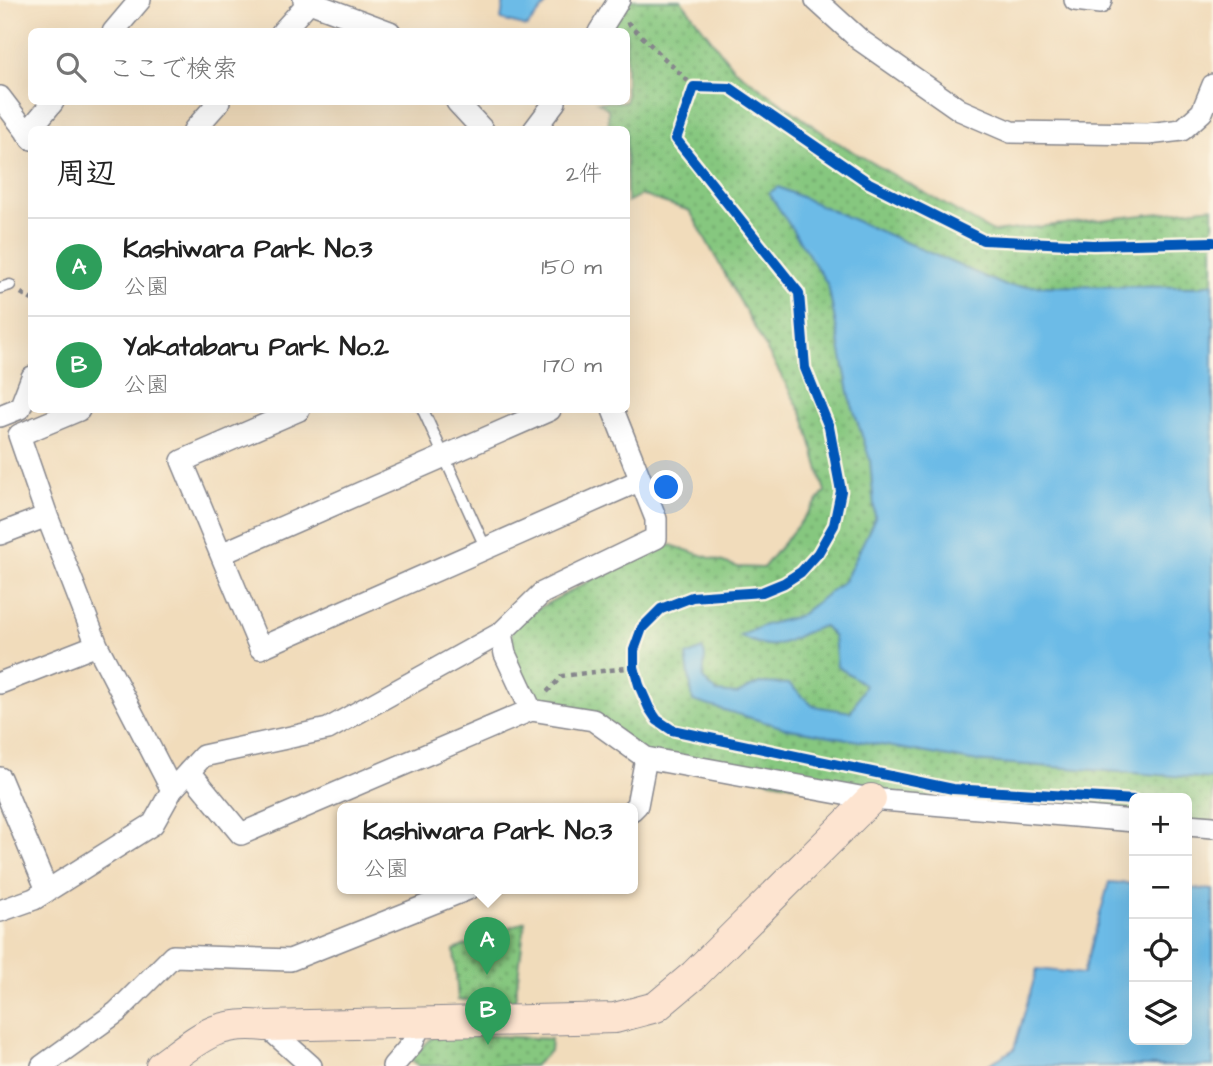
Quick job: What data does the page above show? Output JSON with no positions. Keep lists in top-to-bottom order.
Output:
{
  "page": {
    "search": "ここで検索",
    "heading": ["周辺", "2件"],
    "list": [
      {
        "mark": "A",
        "name": "Kashiwara Park No.3",
        "note": "公園",
        "value": "150 m"
      },
      {
        "mark": "B",
        "name": "Yakatabaru Park No.2",
        "note": "公園",
        "value": "170 m"
      }
    ],
    "map_buttons": ["+", "−"],
    "popup": ["Kashiwara Park No.3", "公園"],
    "pins": ["A", "B"]
  }
}
